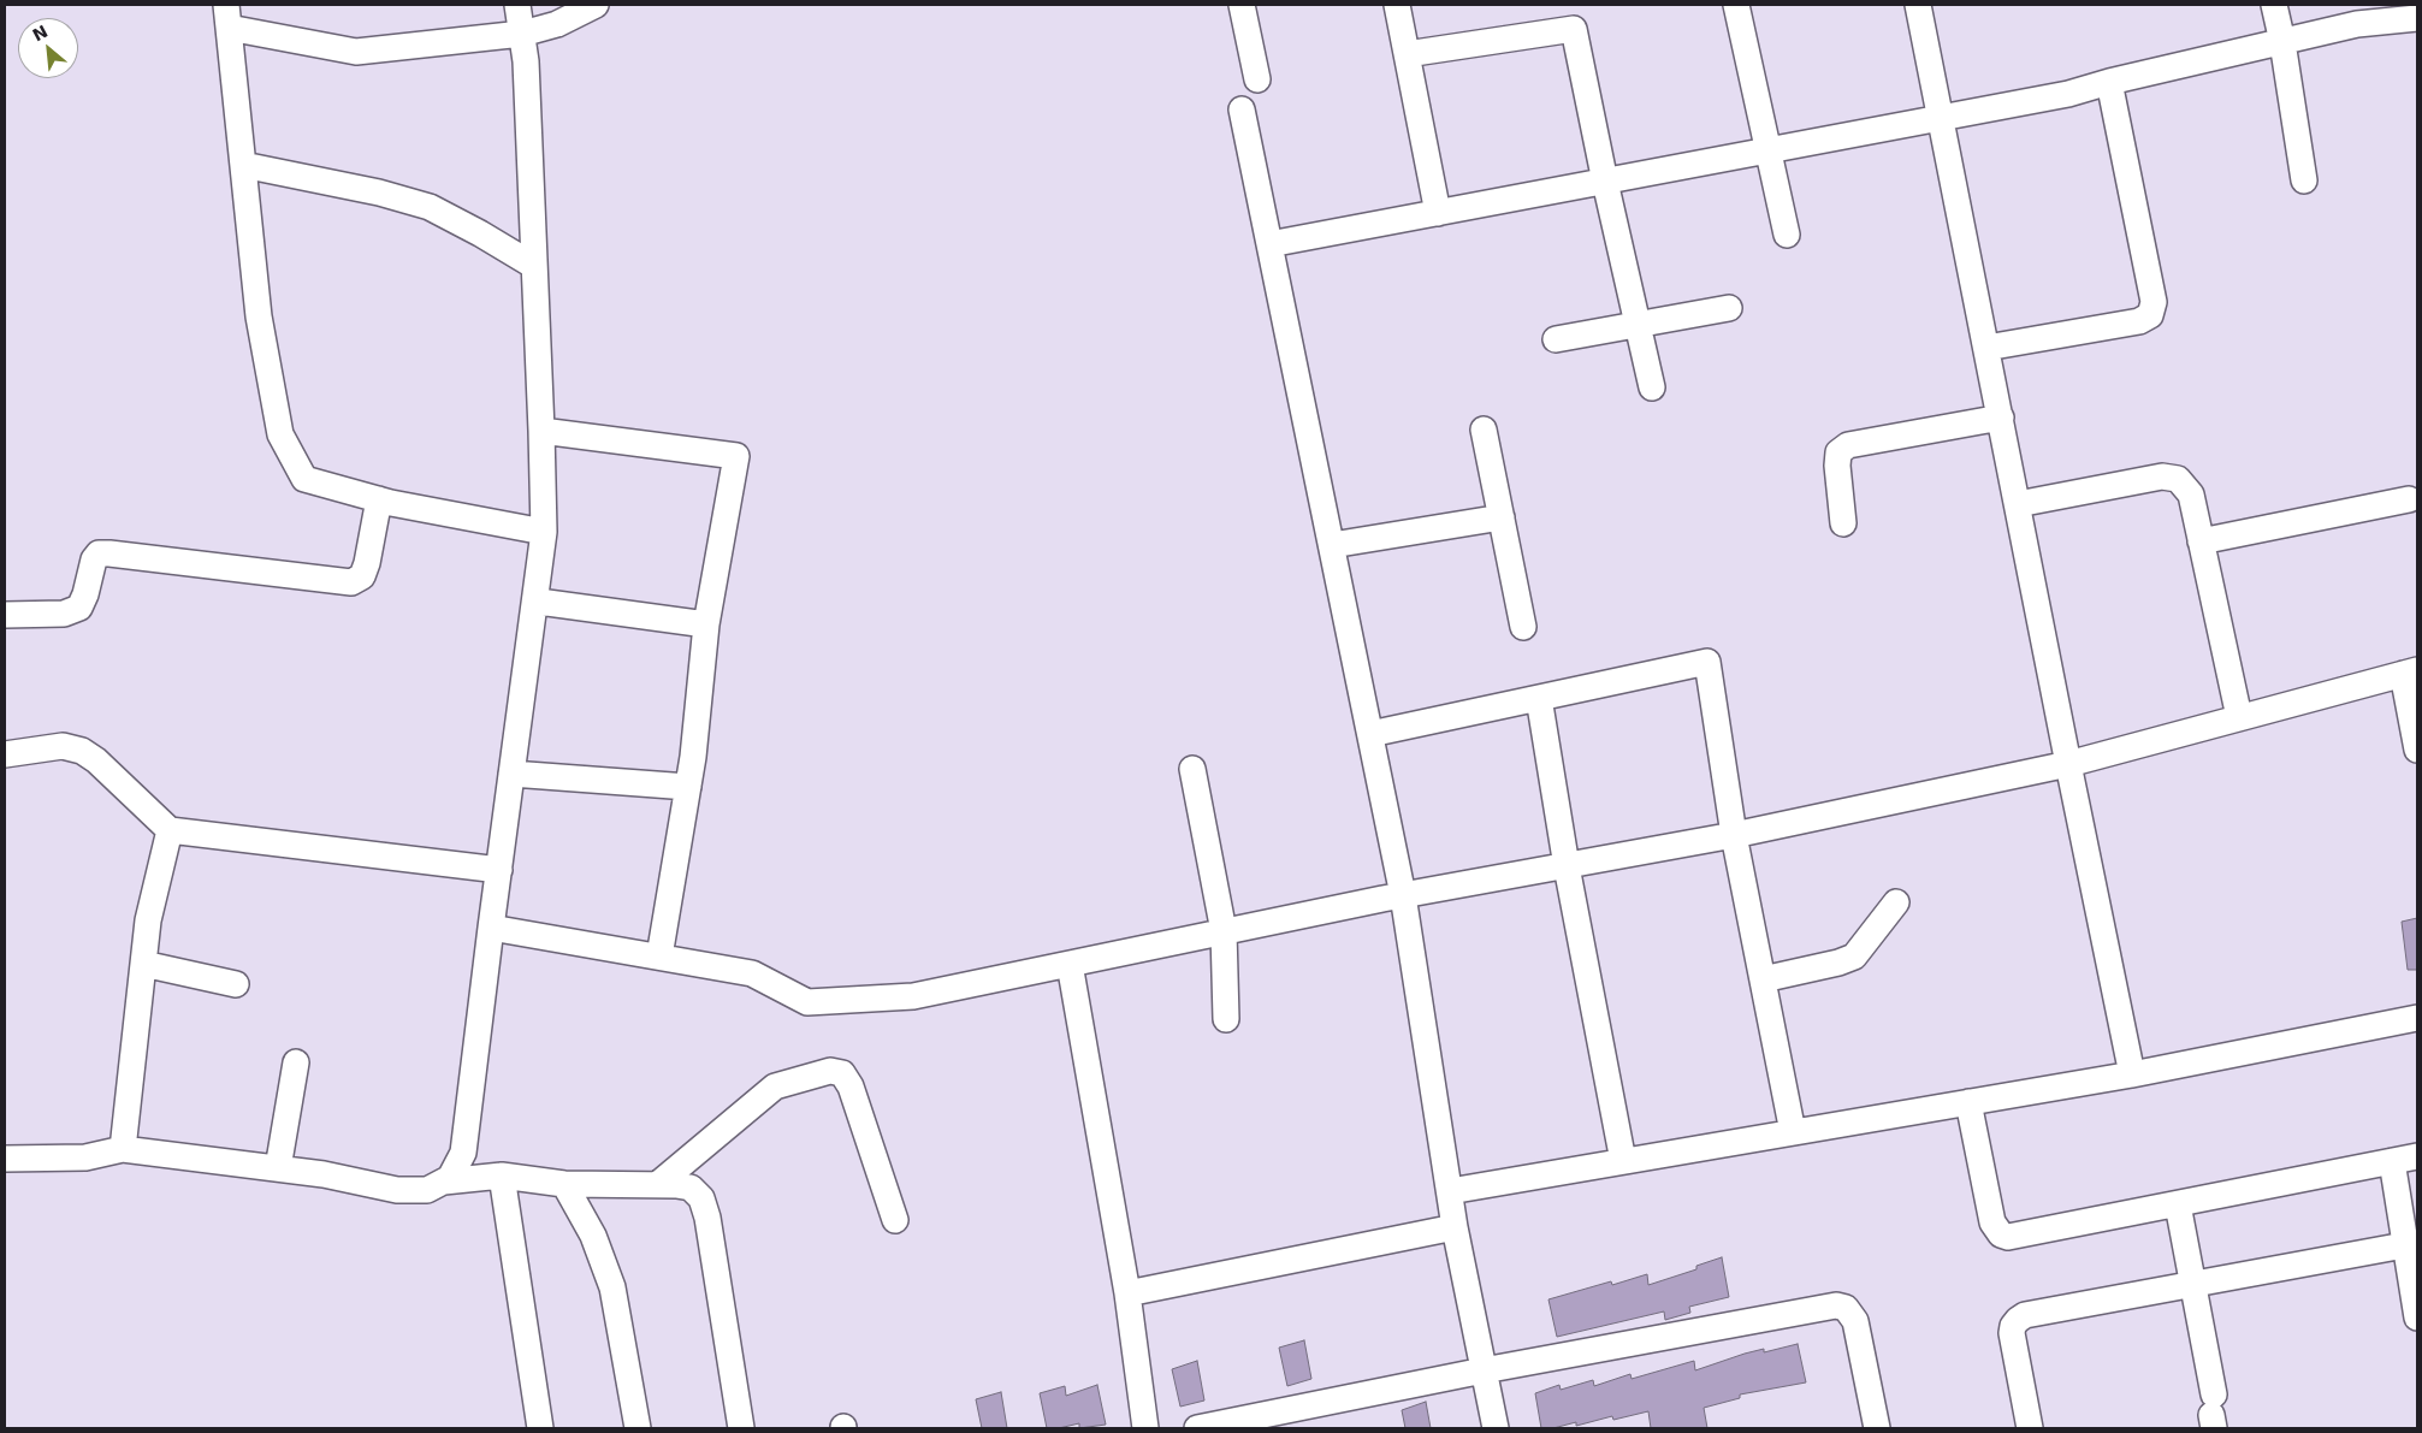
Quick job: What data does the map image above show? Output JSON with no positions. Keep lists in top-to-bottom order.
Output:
{
  "north": "top left"
}
